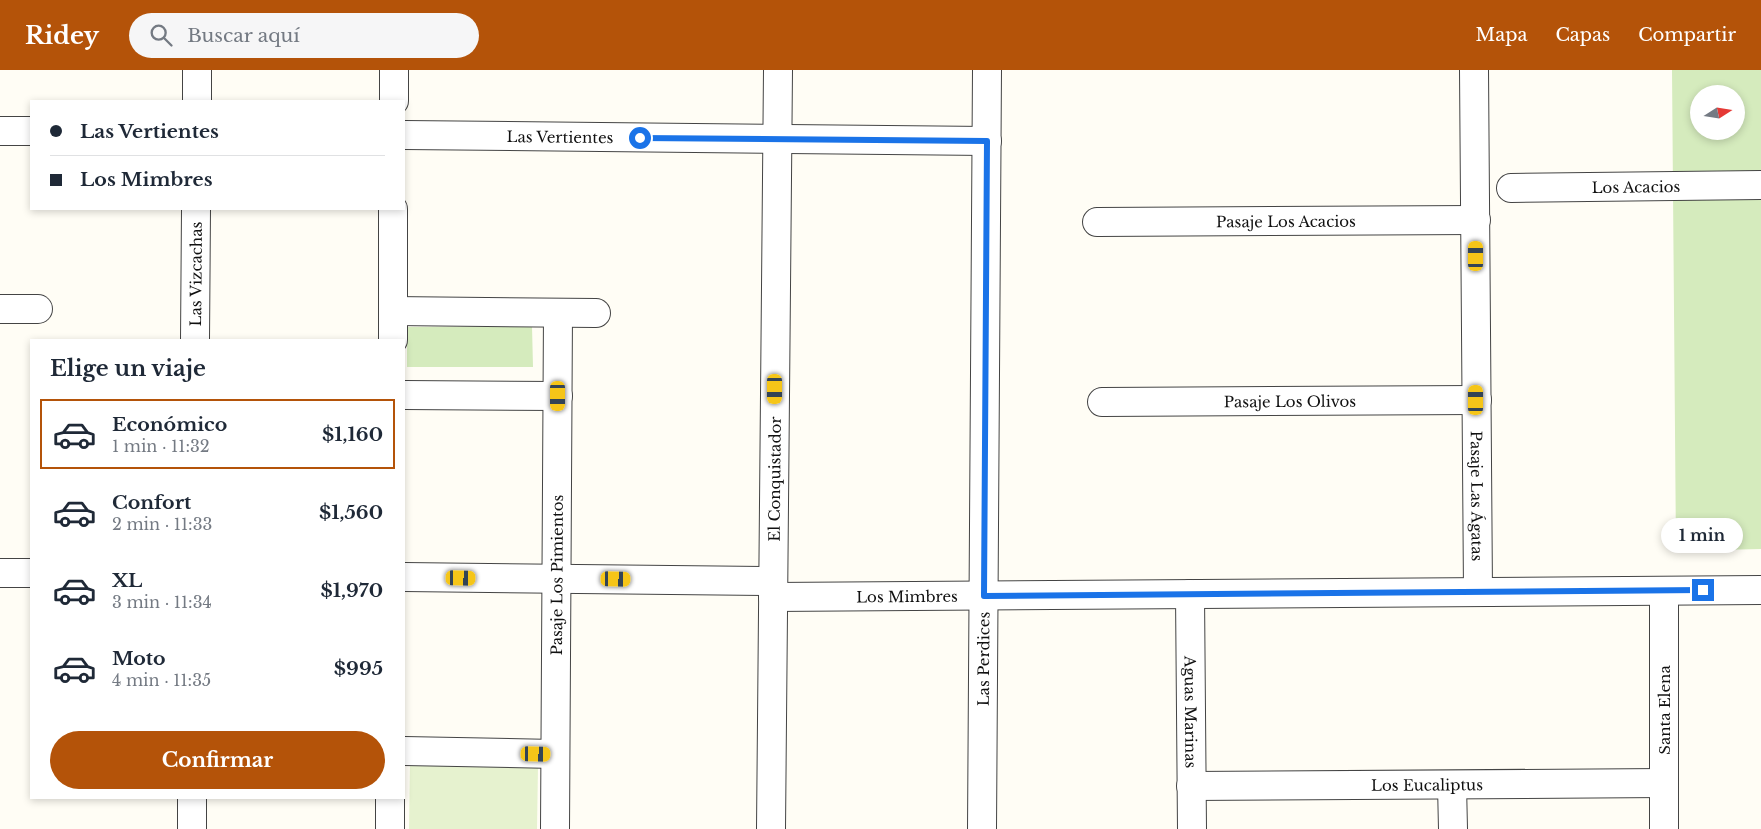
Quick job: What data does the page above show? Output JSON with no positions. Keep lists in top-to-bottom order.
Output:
{
  "streets": {
    "street": [
      "Las Vertientes",
      "Los Acacios",
      "Pasaje Los Acacios",
      "Las Vizcachas",
      "Pasaje Los Olivos",
      "El Conquistador",
      "Pasaje Las Ágatas",
      "Pasaje Los Pimientos",
      "Los Mimbres",
      "Las Perdices",
      "Santa Elena",
      "Aguas Marinas",
      "Los Eucaliptus"
    ]
  },
  "crossings": [
    ["Las Vertientes", "El Conquistador"],
    ["Las Vertientes", "Las Perdices"],
    ["Pasaje Los Acacios", "Pasaje Las Ágatas"],
    ["Pasaje Los Olivos", "Pasaje Las Ágatas"],
    ["El Conquistador", "Los Mimbres"],
    ["Pasaje Las Ágatas", "Los Mimbres"],
    ["Pasaje Los Pimientos", "Los Mimbres"],
    ["Los Mimbres", "Las Perdices"],
    ["Los Mimbres", "Santa Elena"],
    ["Los Mimbres", "Aguas Marinas"],
    ["Santa Elena", "Los Eucaliptus"],
    ["Aguas Marinas", "Los Eucaliptus"]
  ],
  "north": "right",
  "page": {
    "header": "Ridey",
    "search": "Buscar aquí",
    "nav": ["Mapa", "Capas", "Compartir"],
    "banner": ["Las Vertientes", "Los Mimbres"],
    "heading": "Elige un viaje",
    "list": [
      {
        "name": "Económico",
        "note": "1 min · 11:32",
        "value": "$1,160"
      },
      {
        "name": "Confort",
        "note": "2 min · 11:33",
        "value": "$1,560"
      },
      {
        "name": "XL",
        "note": "3 min · 11:34",
        "value": "$1,970"
      },
      {
        "name": "Moto",
        "note": "4 min · 11:35",
        "value": "$995"
      }
    ],
    "bubble": "1 min",
    "buttons": "Confirmar"
  }
}
